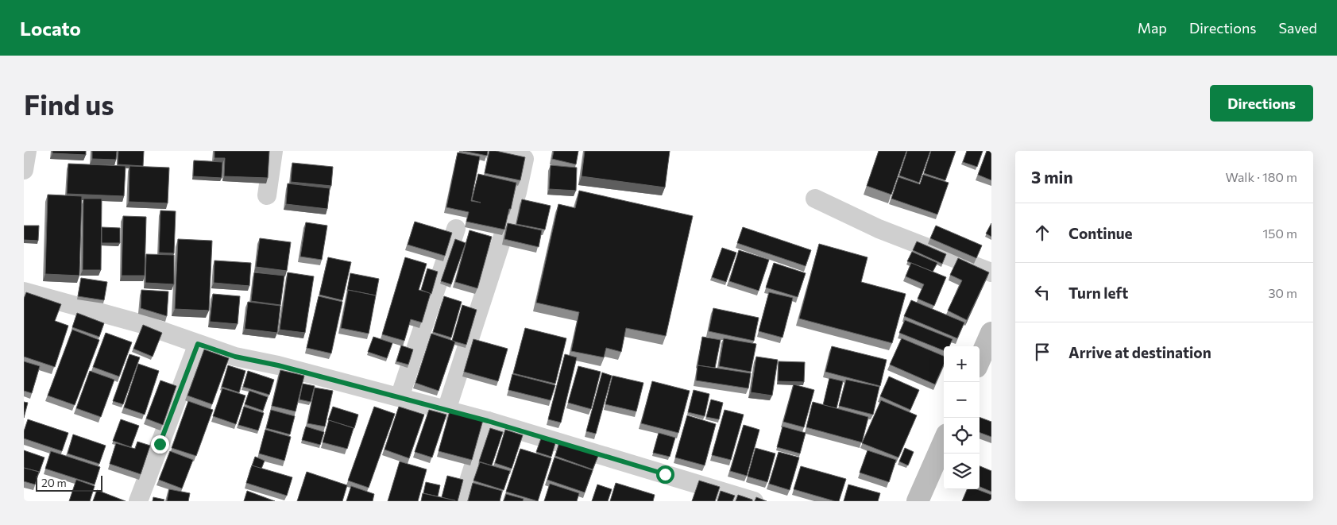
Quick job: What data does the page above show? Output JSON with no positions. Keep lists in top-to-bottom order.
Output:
{
  "scale_bar": "20 m",
  "page": {
    "header": "Locato",
    "nav": ["Map", "Directions", "Saved"],
    "buttons": "Directions",
    "title": "Find us",
    "heading": ["3 min", "Walk · 180 m"],
    "list": [
      ["Continue", "150 m"],
      ["Turn left", "30 m"],
      "Arrive at destination"
    ],
    "map_buttons": ["+", "−"],
    "scale": "20 m"
  }
}
